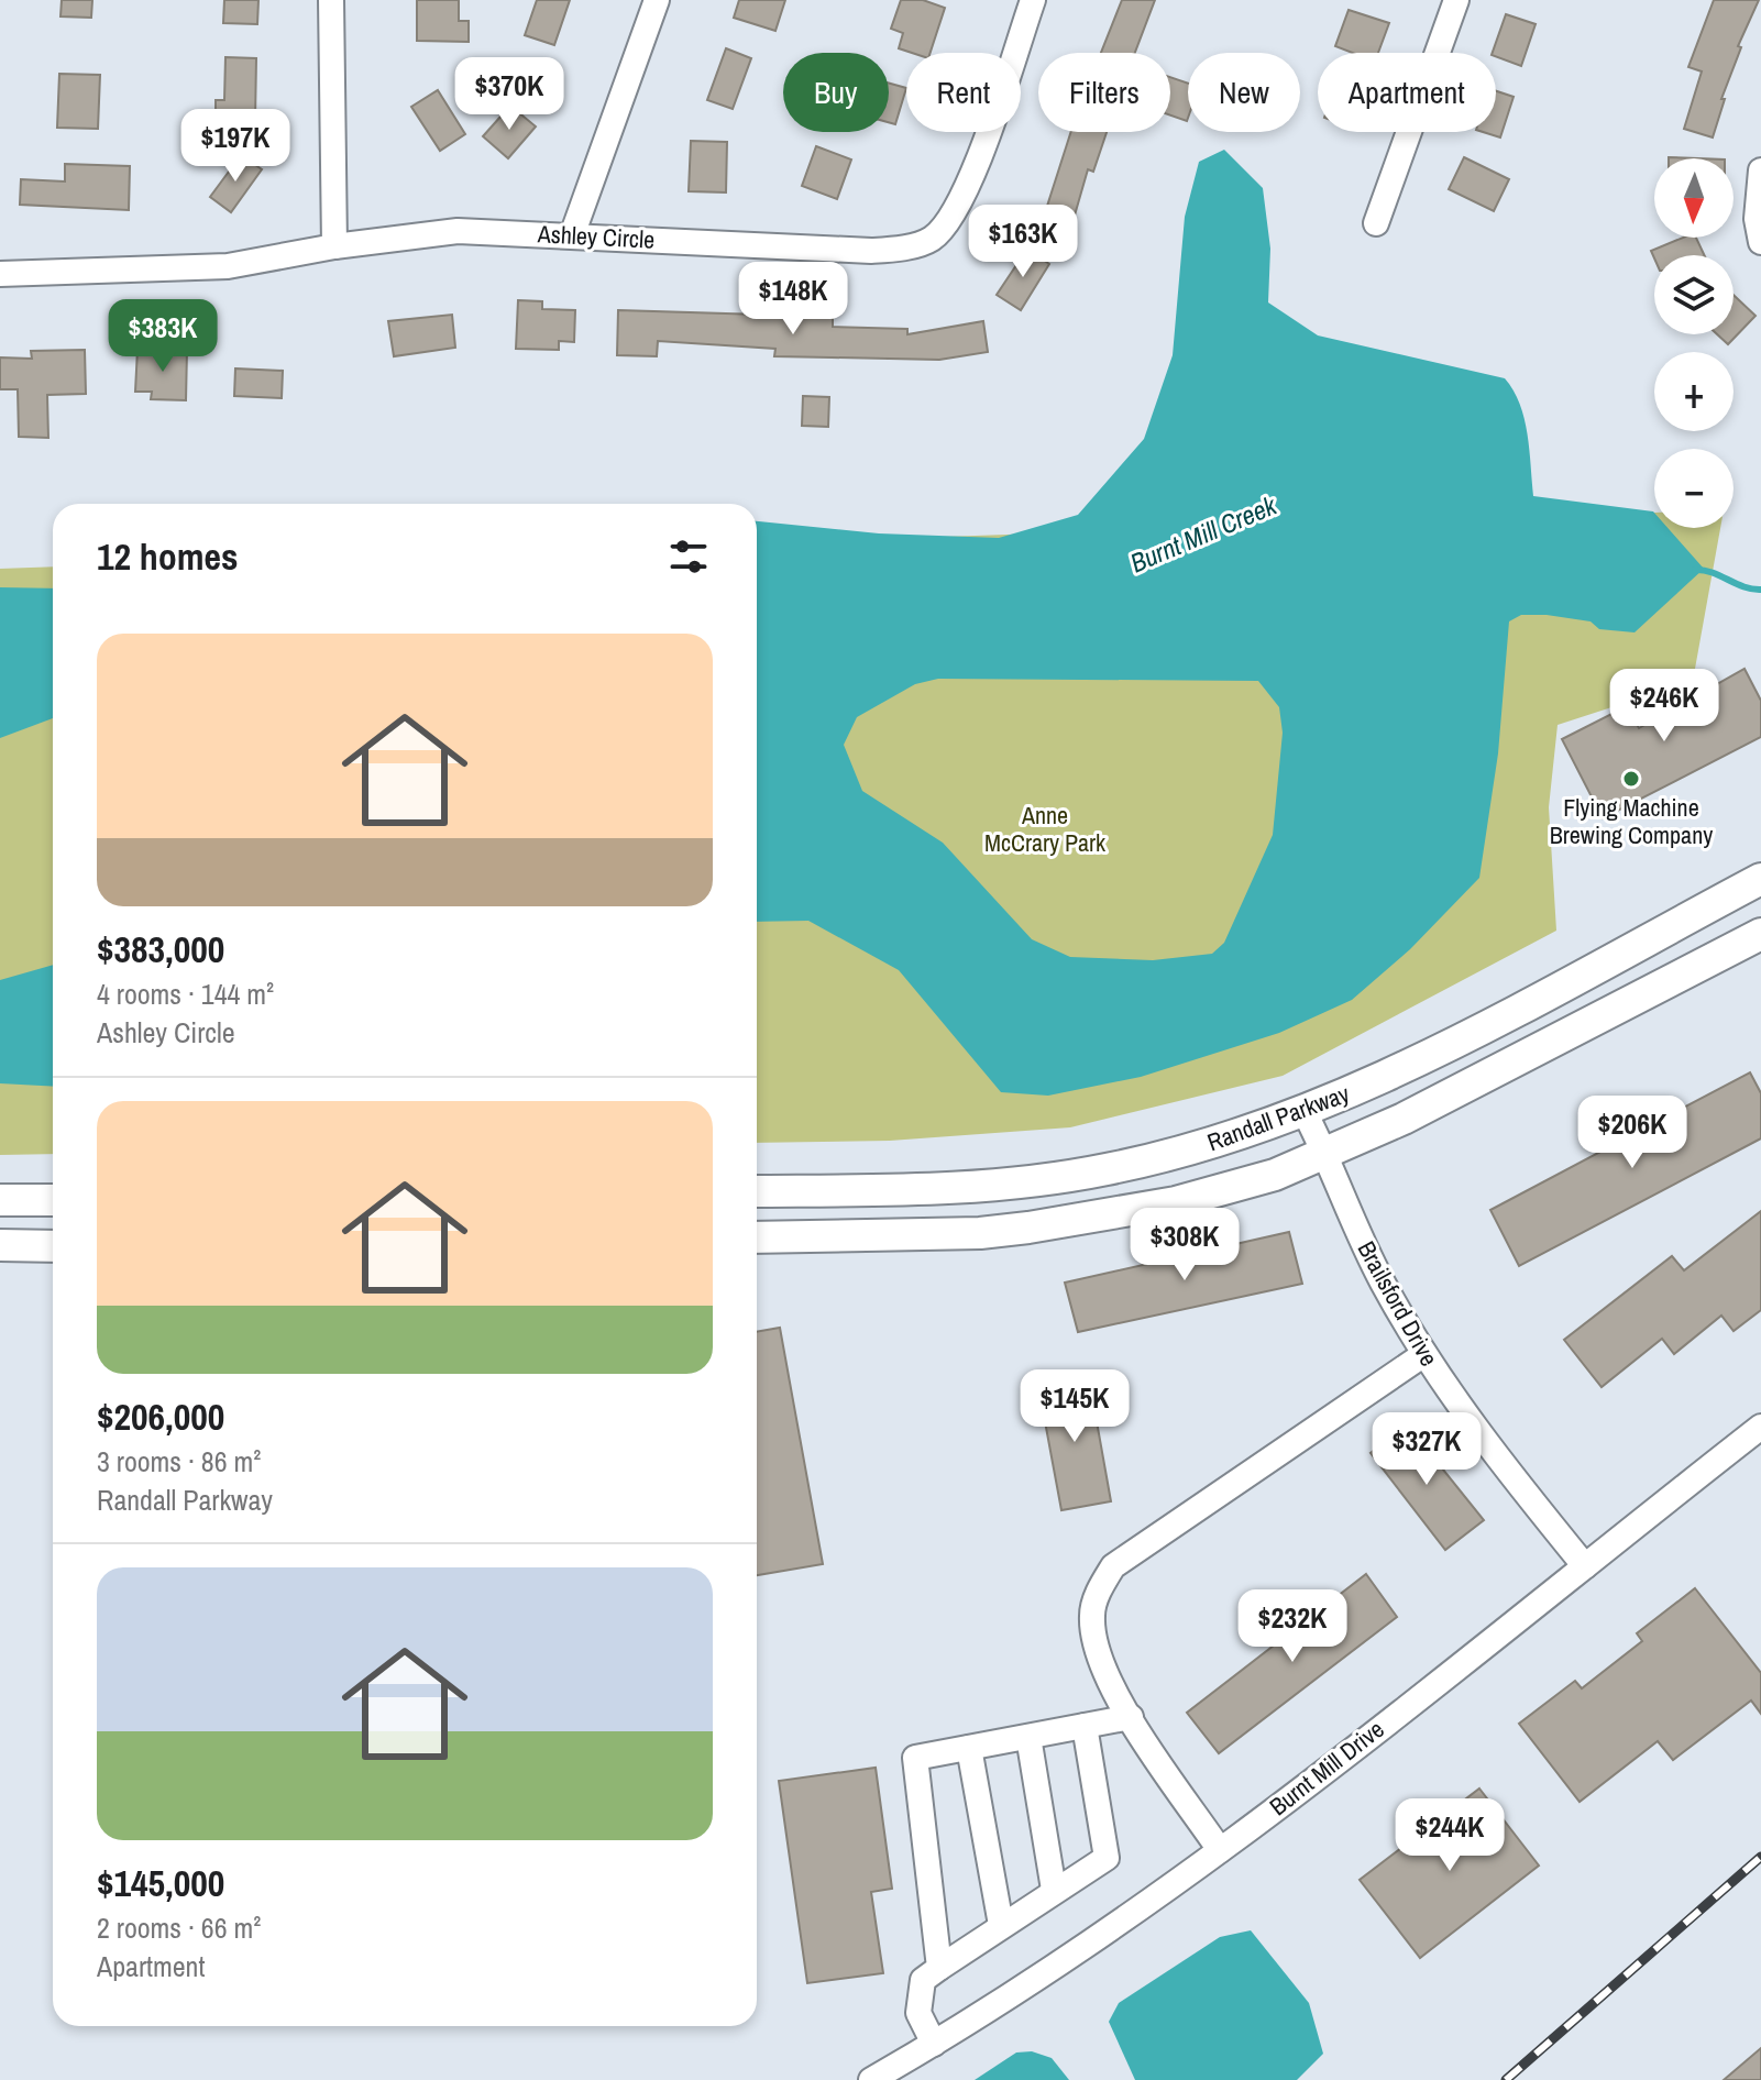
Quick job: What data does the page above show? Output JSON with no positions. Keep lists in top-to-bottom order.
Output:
{
  "streets": {
    "main road": ["Randall Parkway"],
    "street": ["Ashley Circle", "Brailsford Drive", "Burnt Mill Drive"]
  },
  "crossings": [
    ["Randall Parkway", "Brailsford Drive"],
    ["Brailsford Drive", "Burnt Mill Drive"]
  ],
  "water": ["Burnt Mill Creek"],
  "parks": ["Anne McCrary Park"],
  "places": ["Flying Machine Brewing Company"],
  "north": "bottom",
  "page": {
    "chip": [
      "Buy",
      "Rent",
      "Filters",
      "New",
      "Apartment"
    ],
    "price": [
      "$370K",
      "$197K",
      "$163K",
      "$148K",
      "$383K",
      "$246K",
      "$206K",
      "$308K",
      "$145K",
      "$327K",
      "$232K",
      "$244K"
    ],
    "map_buttons": ["+", "−"],
    "heading": "12 homes",
    "list": [
      {
        "name": "$383,000",
        "note": "4 rooms · 144 m² · Ashley Circle"
      },
      {
        "name": "$206,000",
        "note": "3 rooms · 86 m² · Randall Parkway"
      },
      {
        "name": "$145,000",
        "note": "2 rooms · 66 m² · Apartment"
      }
    ]
  }
}
